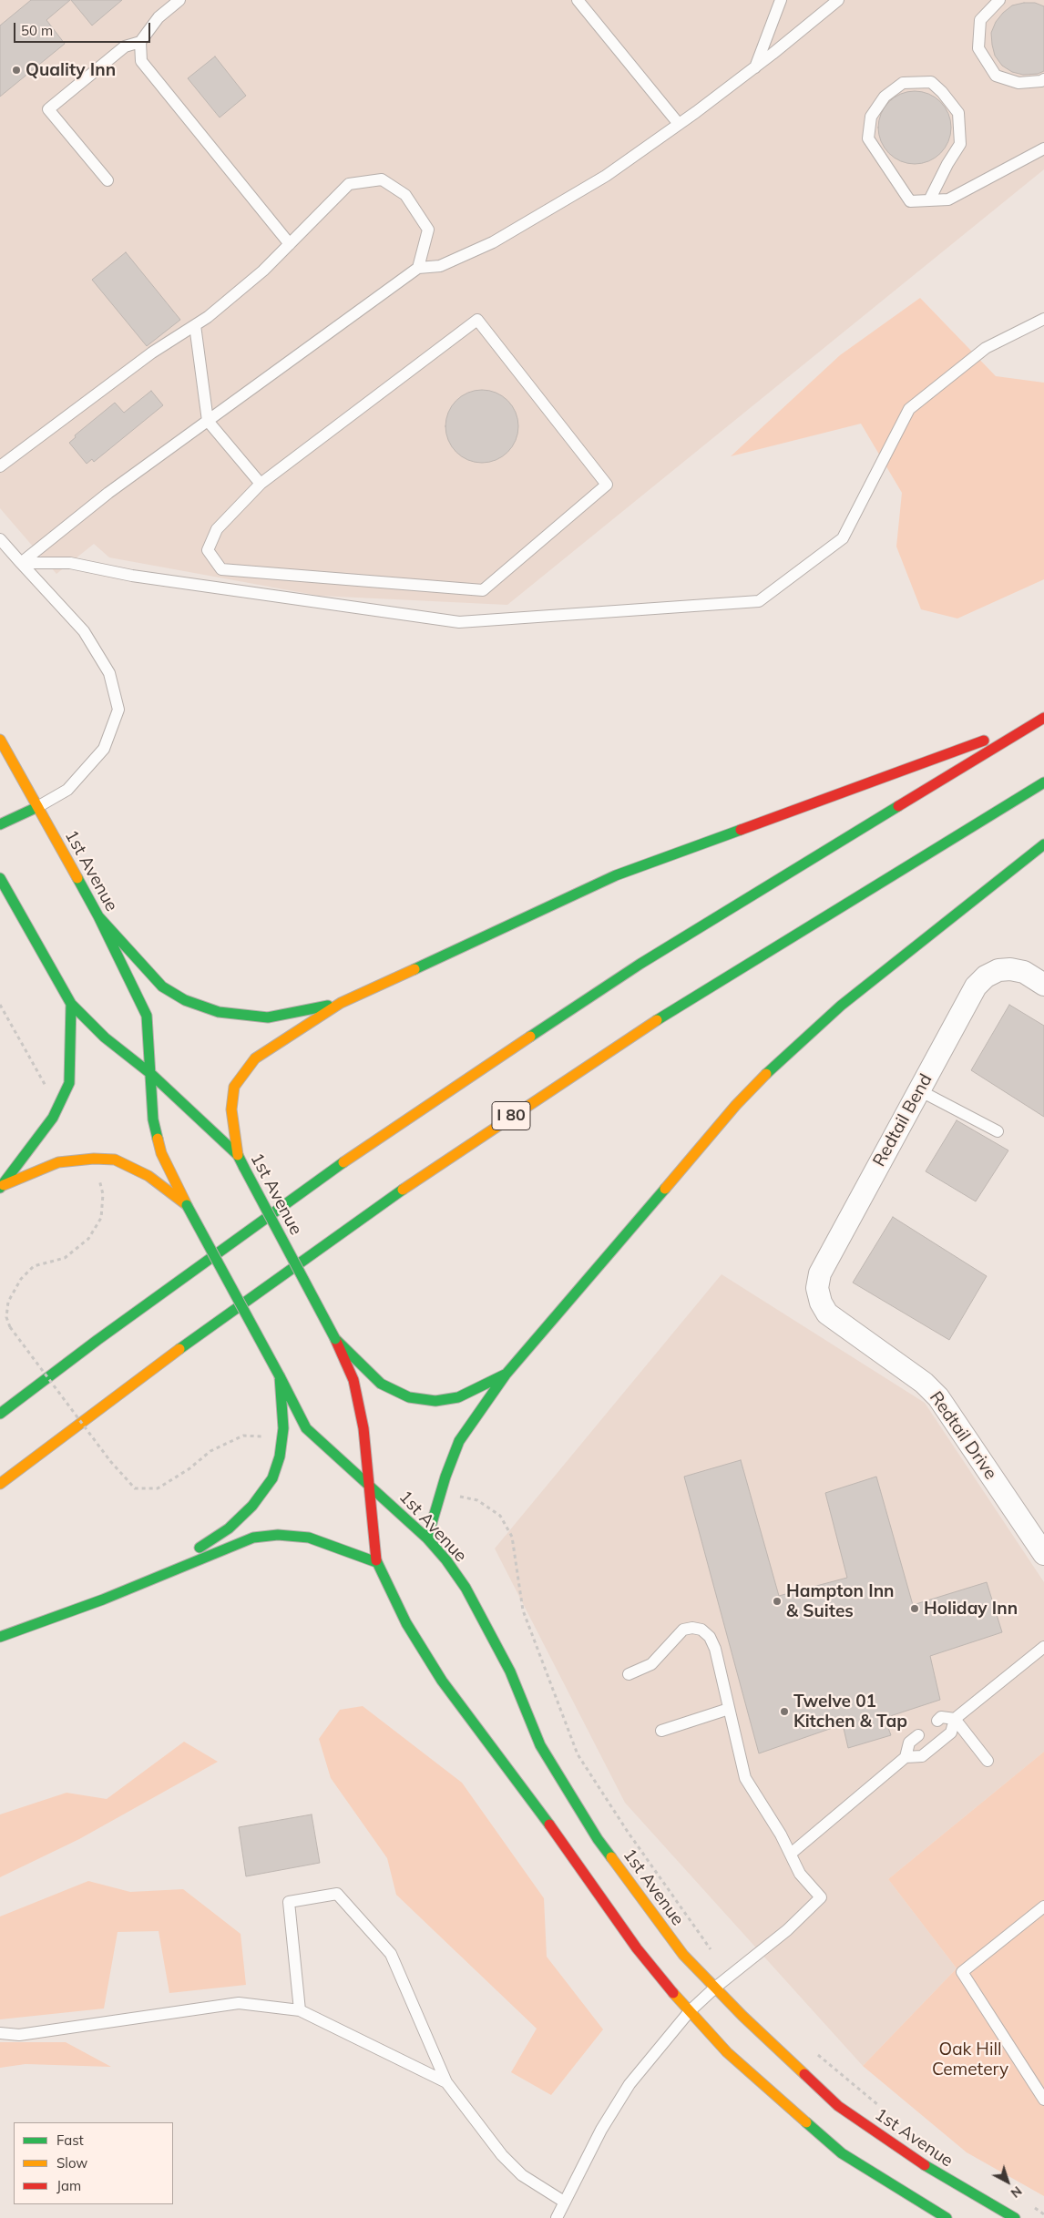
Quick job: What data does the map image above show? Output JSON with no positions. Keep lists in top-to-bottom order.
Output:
{
  "streets": {
    "main road": ["1st Avenue", "I 80"],
    "street": ["Redtail Bend", "Redtail Drive"]
  },
  "crossings": [
    ["Redtail Bend", "Redtail Drive"]
  ],
  "parks": ["Oak Hill Cemetery"],
  "places": [
    "Quality Inn",
    "Hampton Inn & Suites",
    "Holiday Inn",
    "Twelve 01 Kitchen & Tap"
  ],
  "legend": ["Fast", "Slow", "Jam"],
  "scale_bar": "50 m",
  "north": "bottom right"
}
